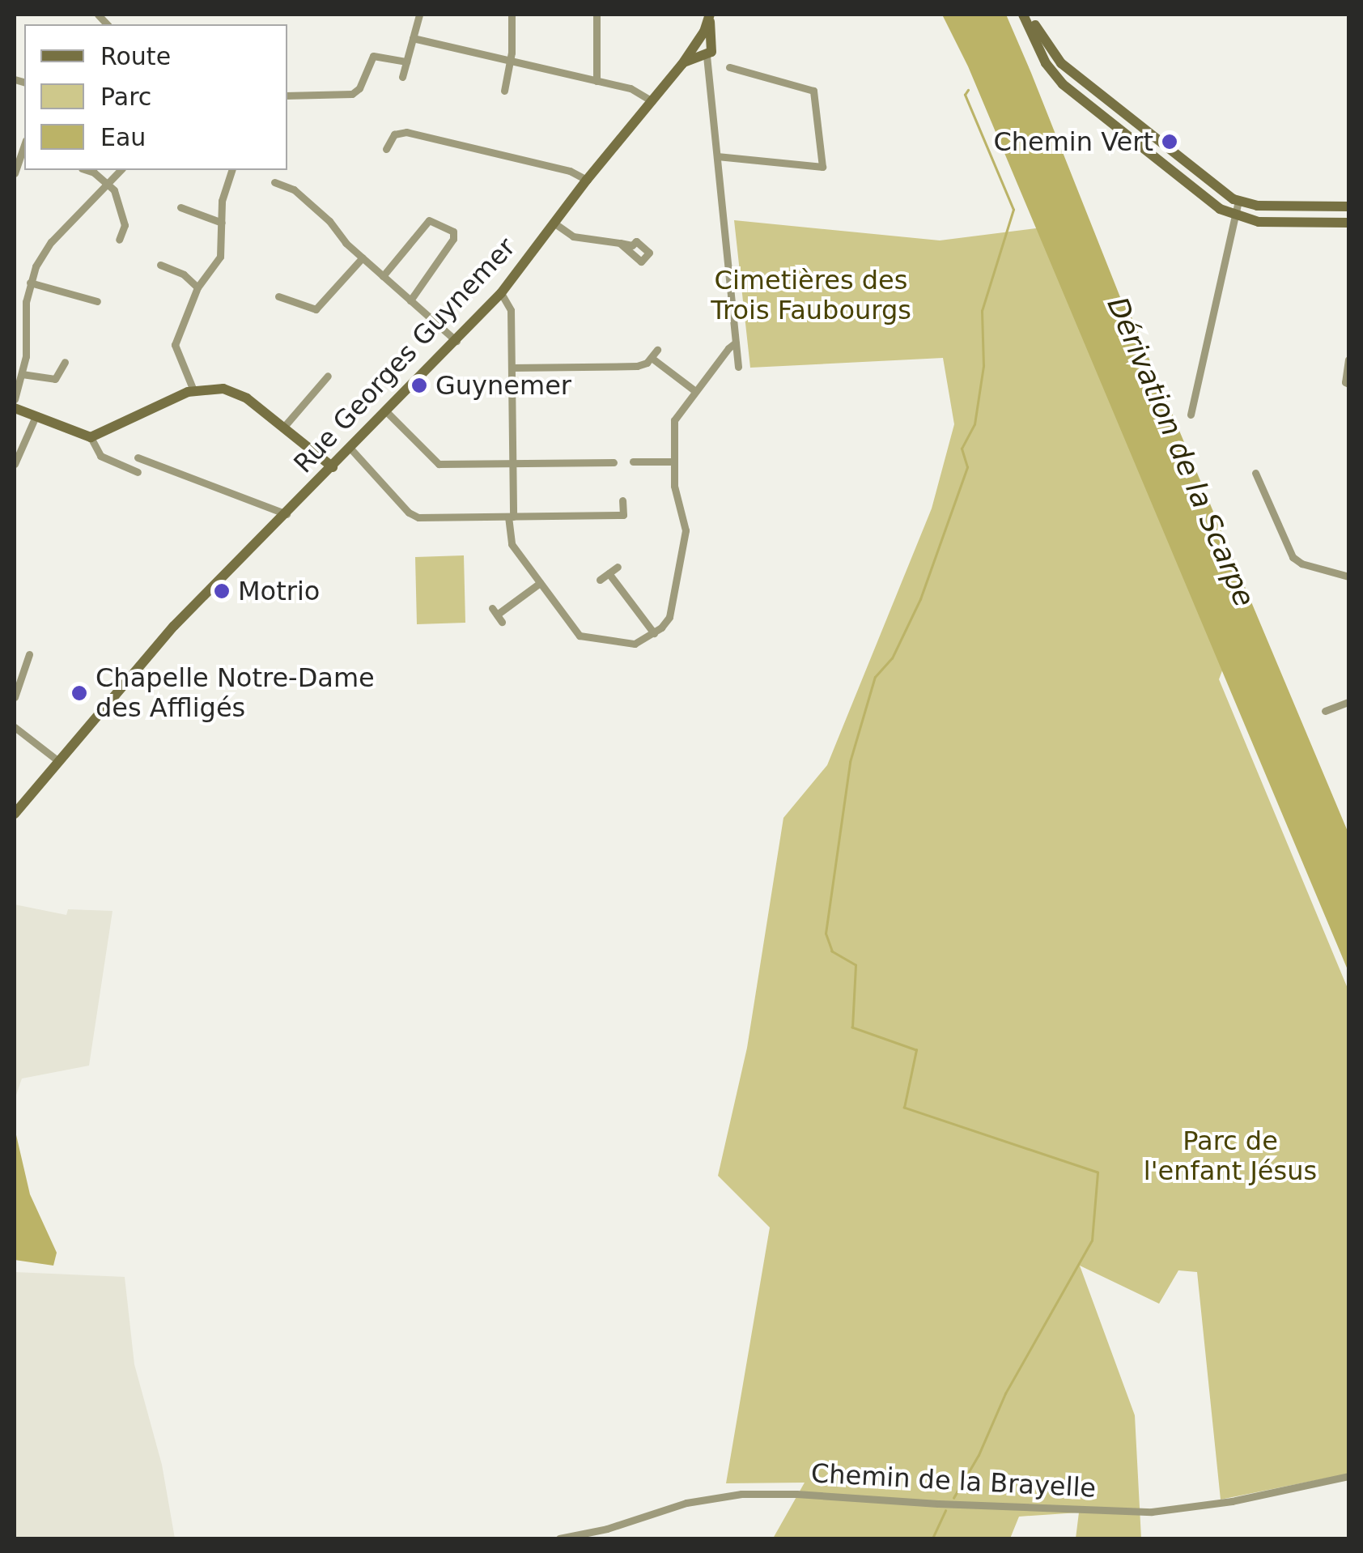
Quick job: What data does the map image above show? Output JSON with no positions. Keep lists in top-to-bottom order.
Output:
{
  "streets": {
    "main road": ["Rue Georges Guynemer"],
    "street": ["Chemin de la Brayelle"]
  },
  "water": ["Dérivation de la Scarpe"],
  "parks": ["Cimetières des Trois Faubourgs", "Parc de l'enfant Jésus"],
  "places": [
    "Chemin Vert",
    "Guynemer",
    "Motrio",
    "Chapelle Notre-Dame des Affligés"
  ],
  "legend": ["Route", "Parc", "Eau"]
}
